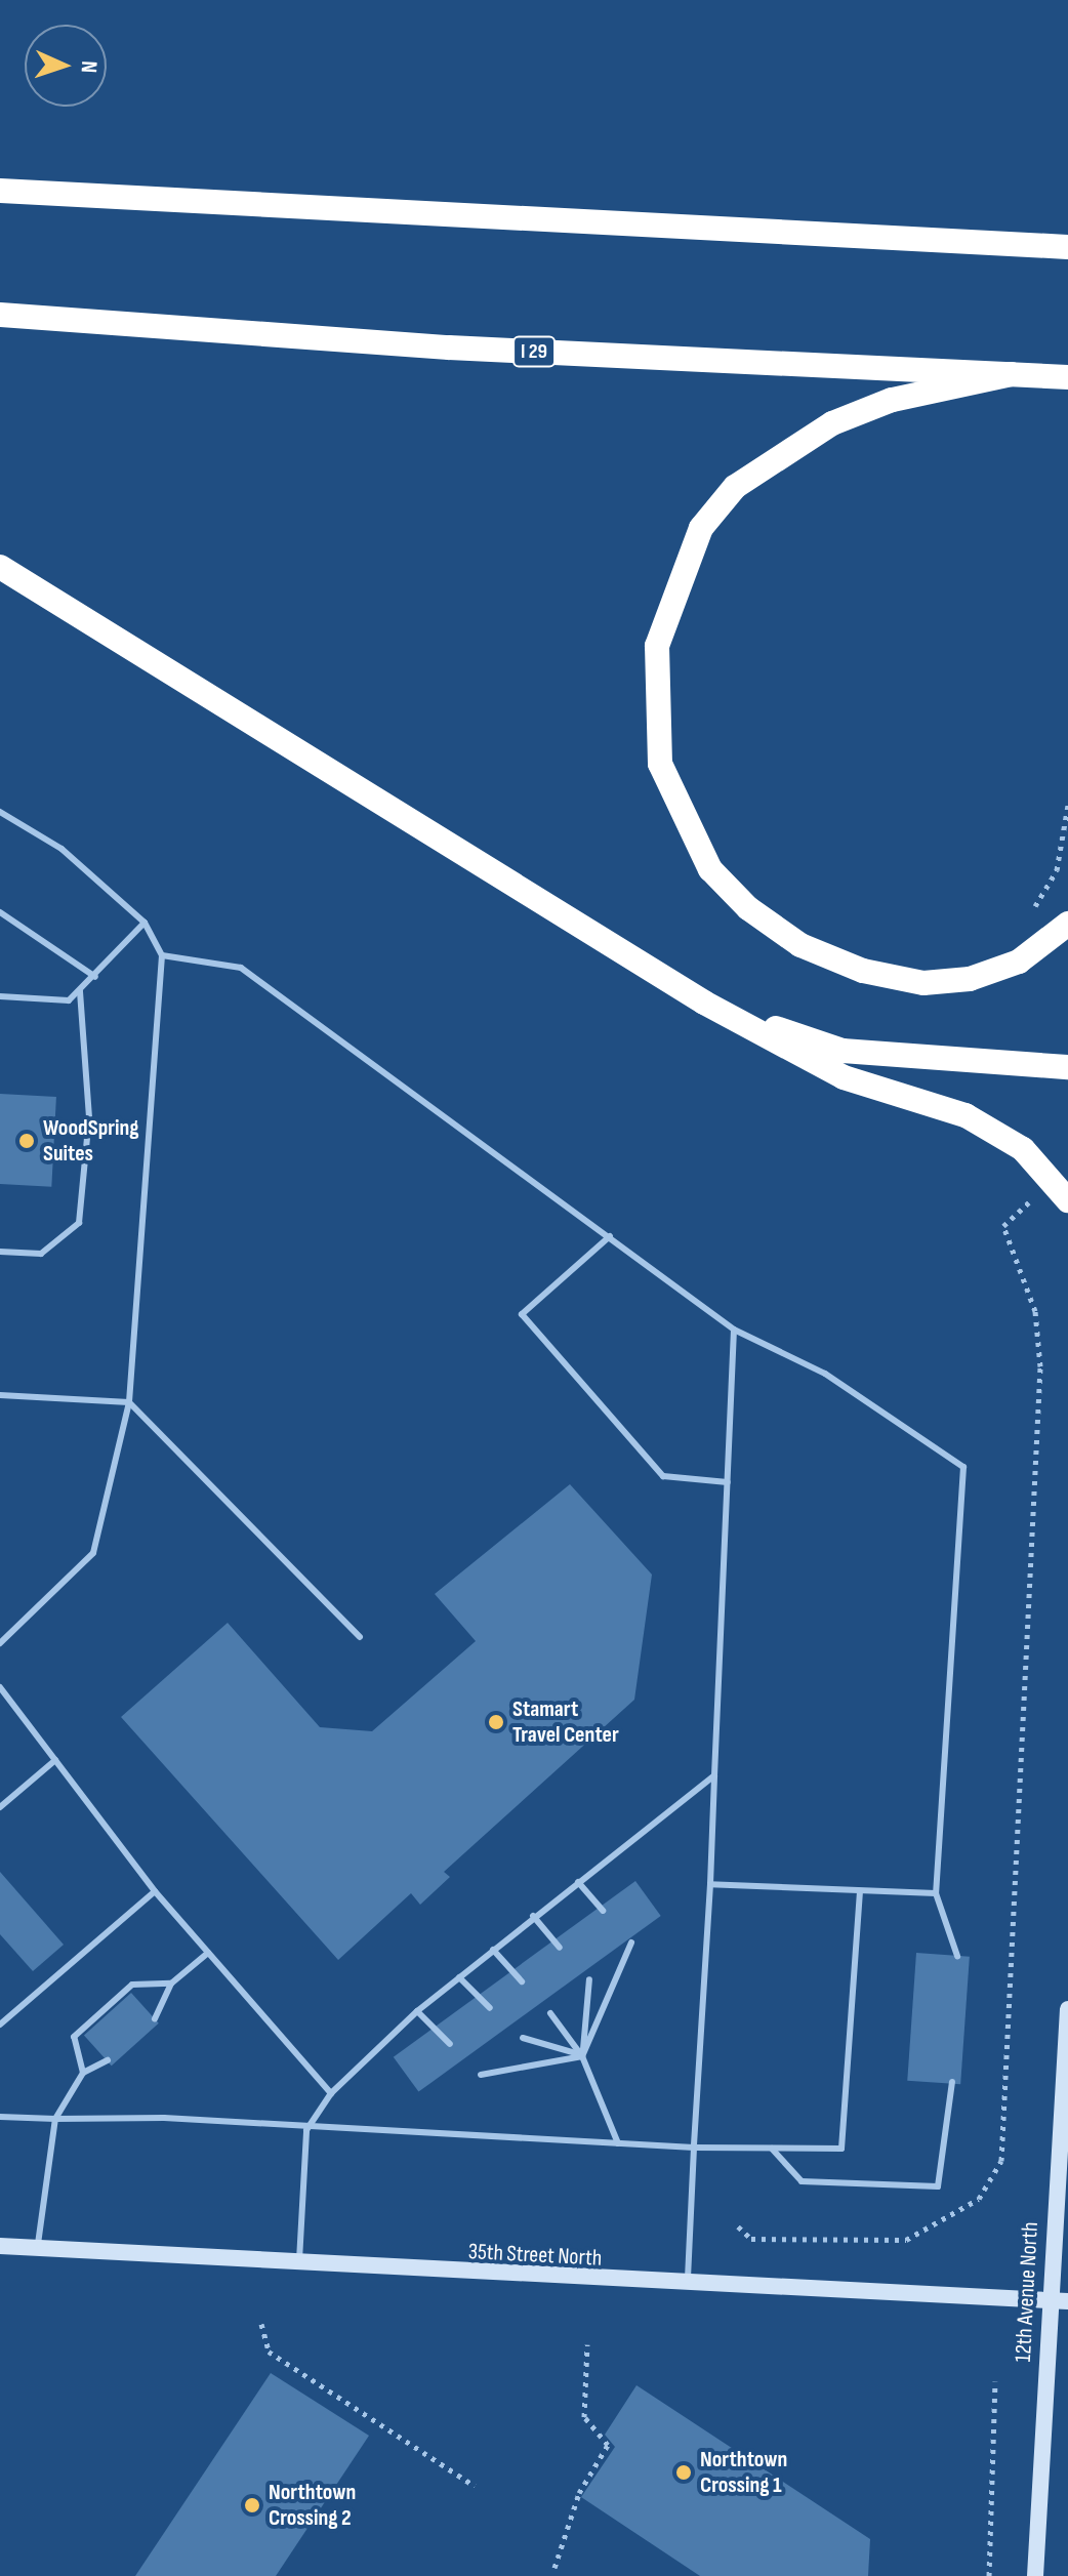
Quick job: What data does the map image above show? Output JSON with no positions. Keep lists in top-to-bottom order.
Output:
{
  "streets": {
    "highway": ["I 29"],
    "street": ["35th Street North", "12th Avenue North"]
  },
  "crossings": [
    ["35th Street North", "12th Avenue North"]
  ],
  "places": [
    "WoodSpring Suites",
    "Stamart Travel Center",
    "Northtown Crossing 1",
    "Northtown Crossing 2"
  ],
  "north": "right"
}
